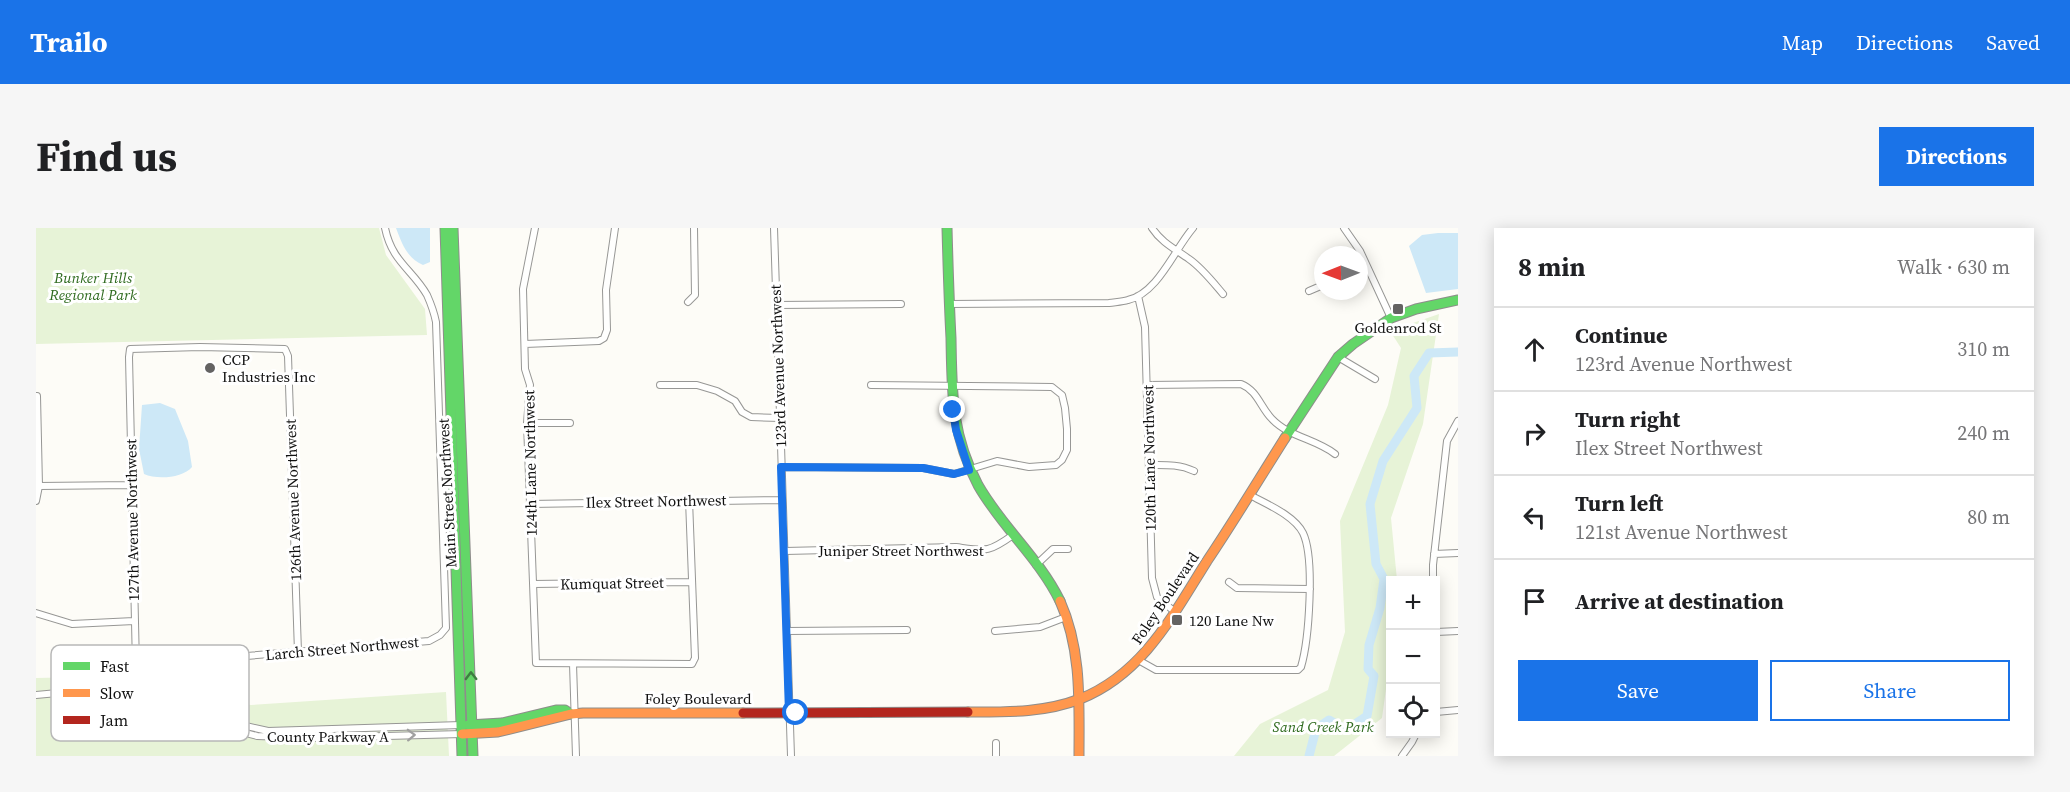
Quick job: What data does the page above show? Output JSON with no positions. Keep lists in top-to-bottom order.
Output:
{
  "streets": {
    "street": [
      "123rd Avenue Northwest",
      "120th Lane Northwest",
      "124th Lane Northwest",
      "Main Street Northwest",
      "126th Avenue Northwest",
      "Ilex Street Northwest",
      "127th Avenue Northwest",
      "Juniper Street Northwest",
      "Kumquat Street",
      "Foley Boulevard",
      "Larch Street Northwest",
      "County Parkway A"
    ]
  },
  "crossings": [
    ["123rd Avenue Northwest", "Ilex Street Northwest"],
    ["123rd Avenue Northwest", "Juniper Street Northwest"],
    ["123rd Avenue Northwest", "Foley Boulevard"],
    ["120th Lane Northwest", "Foley Boulevard"],
    ["124th Lane Northwest", "Ilex Street Northwest"],
    ["124th Lane Northwest", "Kumquat Street"],
    ["Main Street Northwest", "Foley Boulevard"],
    ["Main Street Northwest", "County Parkway A"],
    ["126th Avenue Northwest", "127th Avenue Northwest"],
    ["126th Avenue Northwest", "Larch Street Northwest"],
    ["Foley Boulevard", "County Parkway A"]
  ],
  "parks": ["Bunker Hills Regional Park", "Sand Creek Park"],
  "places": {
    "transit": ["Goldenrod St", "120 Lane Nw"],
    "other": ["CCP Industries Inc"]
  },
  "legend": ["Fast", "Slow", "Jam"],
  "north": "left",
  "page": {
    "header": "Trailo",
    "nav": ["Map", "Directions", "Saved"],
    "title": "Find us",
    "buttons": [
      "Directions",
      ["Save", "Share"]
    ],
    "heading": ["8 min", "Walk · 630 m"],
    "list": [
      ["Continue", "123rd Avenue Northwest", "310 m"],
      ["Turn right", "Ilex Street Northwest", "240 m"],
      ["Turn left", "121st Avenue Northwest", "80 m"],
      "Arrive at destination"
    ],
    "map_buttons": ["+", "−"]
  }
}
